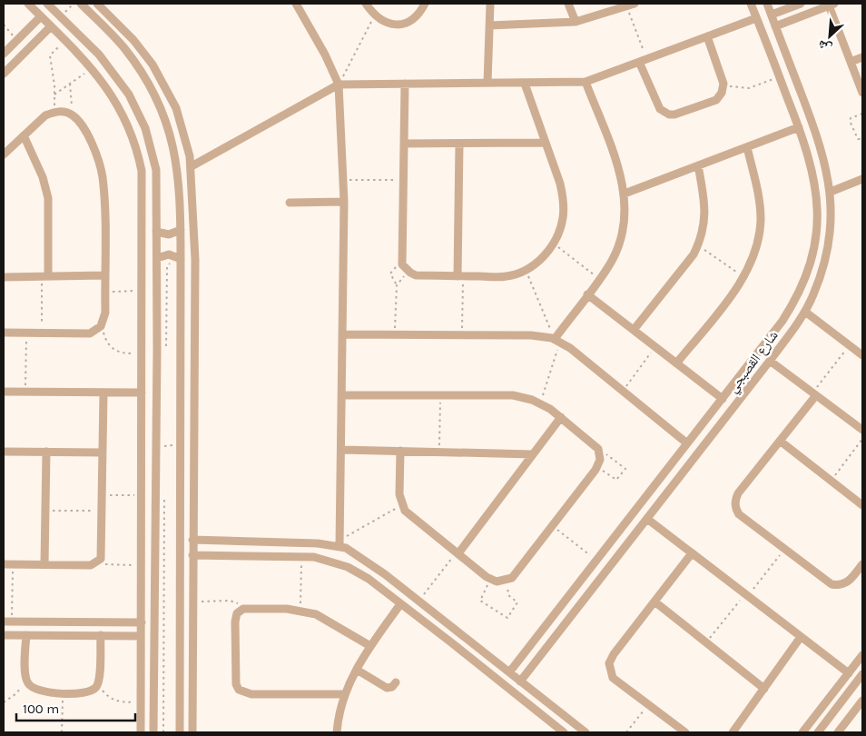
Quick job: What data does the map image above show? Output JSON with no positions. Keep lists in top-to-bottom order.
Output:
{
  "streets": {
    "street": ["شارع القصبجي"]
  },
  "scale_bar": "100 m",
  "north": "bottom left"
}
